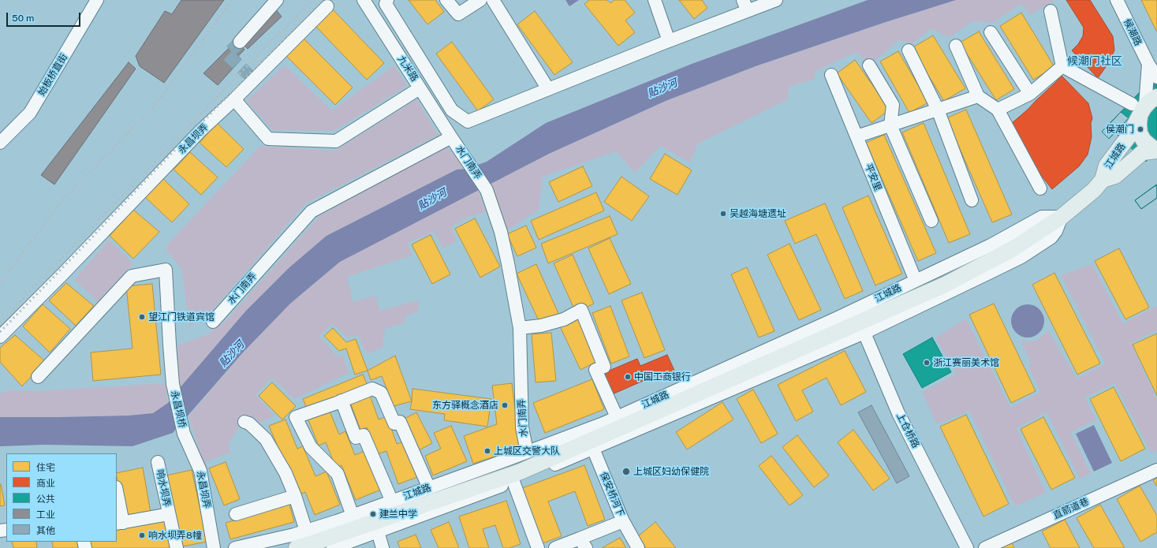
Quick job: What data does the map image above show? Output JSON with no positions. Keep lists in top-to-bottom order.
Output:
{
  "streets": {
    "main road": ["江城路"],
    "street": [
      "候潮路",
      "九米路",
      "始板桥直街",
      "永昌坝弄",
      "水门南弄",
      "平安里",
      "永昌坝桥",
      "上仓桥路",
      "响水坝弄",
      "保安桥河下",
      "直箭道巷"
    ]
  },
  "crossings": [
    ["九米路", "水门南弄"],
    ["永昌坝弄", "永昌坝桥"],
    ["江城路", "水门南弄"],
    ["江城路", "平安里"],
    ["江城路", "上仓桥路"],
    ["江城路", "保安桥河下"]
  ],
  "districts": ["候潮门社区"],
  "water": ["贴沙河"],
  "places": [
    "侯潮门",
    "吴越海塘遗址",
    "望江门铁道宾馆",
    "浙江赛丽美术馆",
    "中国工商银行",
    "东方驿概念酒店",
    "上城区交警大队",
    "上城区妇幼保健院",
    "建兰中学",
    "响水坝弄8幢"
  ],
  "legend": [
    "住宅",
    "商业",
    "公共",
    "工业",
    "其他"
  ],
  "scale_bar": "50 m"
}
